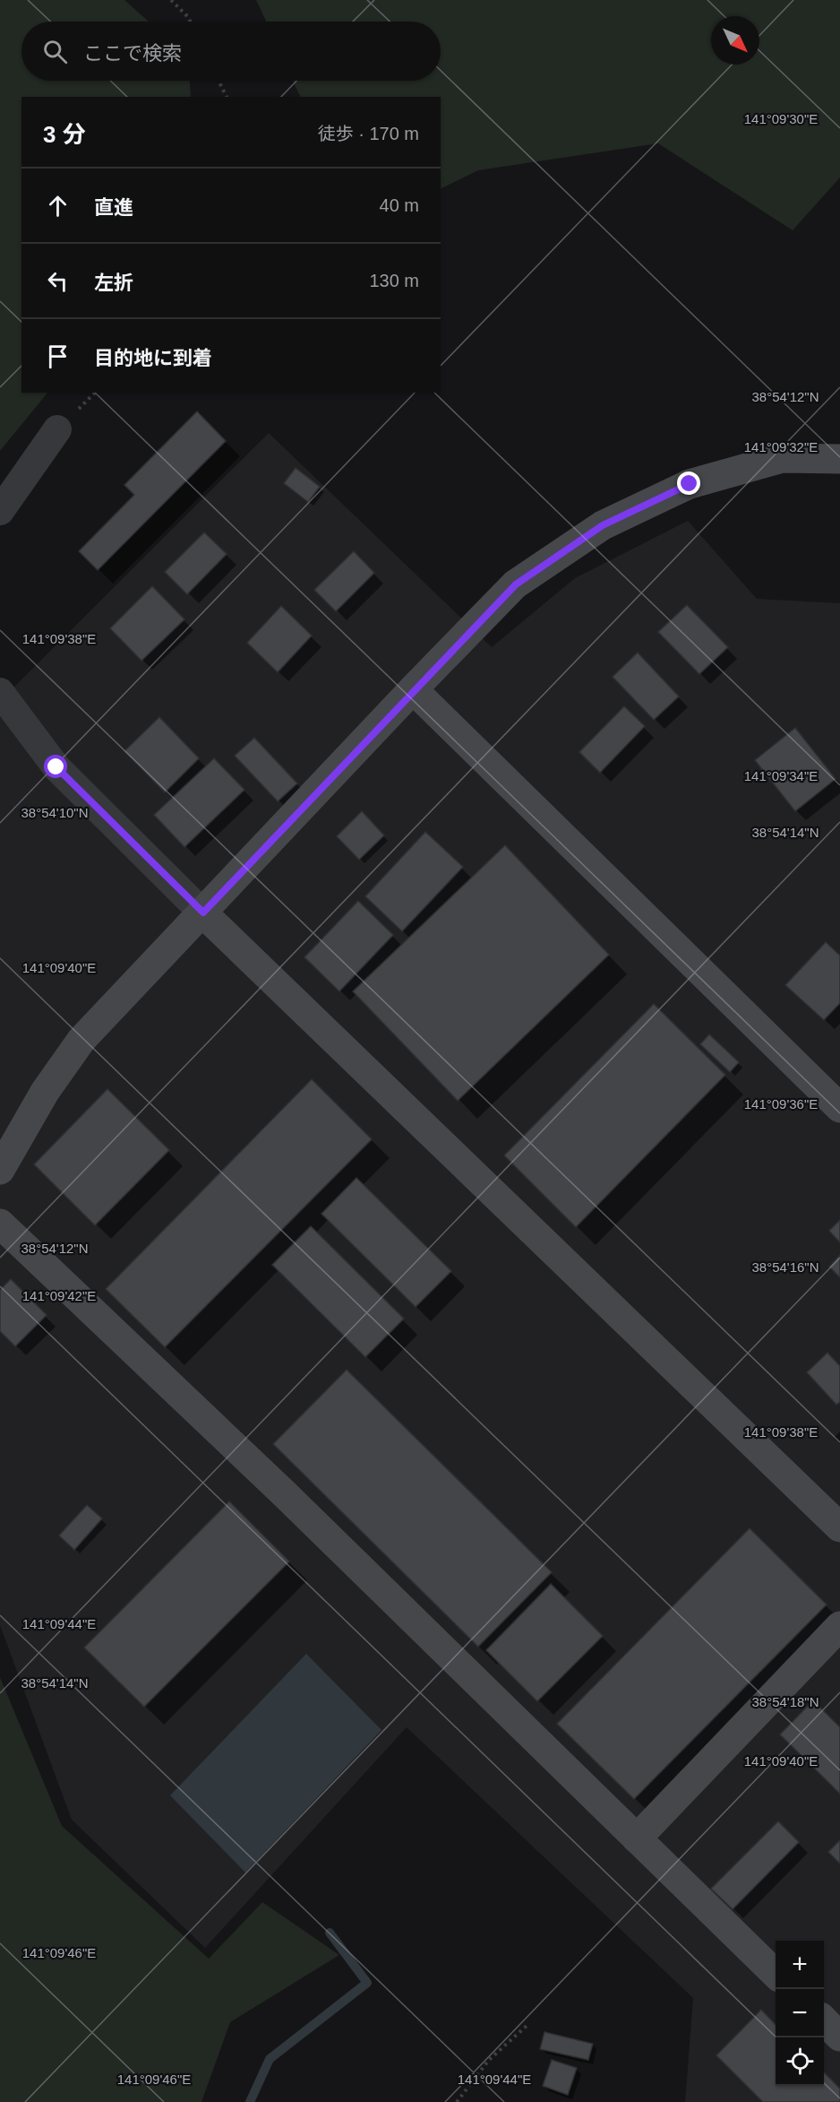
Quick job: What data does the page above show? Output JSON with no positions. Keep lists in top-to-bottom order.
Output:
{
  "north": "bottom right",
  "page": {
    "search": "ここで検索",
    "heading": ["3 分", "徒歩 · 170 m"],
    "list": [
      ["直進", "40 m"],
      ["左折", "130 m"],
      "目的地に到着"
    ],
    "map_buttons": ["+", "−"]
  },
  "coordinates": [
    "141°09'30\"E",
    "38°54'12\"N",
    "141°09'32\"E",
    "141°09'38\"E",
    "141°09'34\"E",
    "38°54'10\"N",
    "38°54'14\"N",
    "141°09'40\"E",
    "141°09'36\"E",
    "38°54'16\"N",
    "141°09'42\"E",
    "141°09'44\"E",
    "38°54'18\"N",
    "141°09'46\"E"
  ]
}
